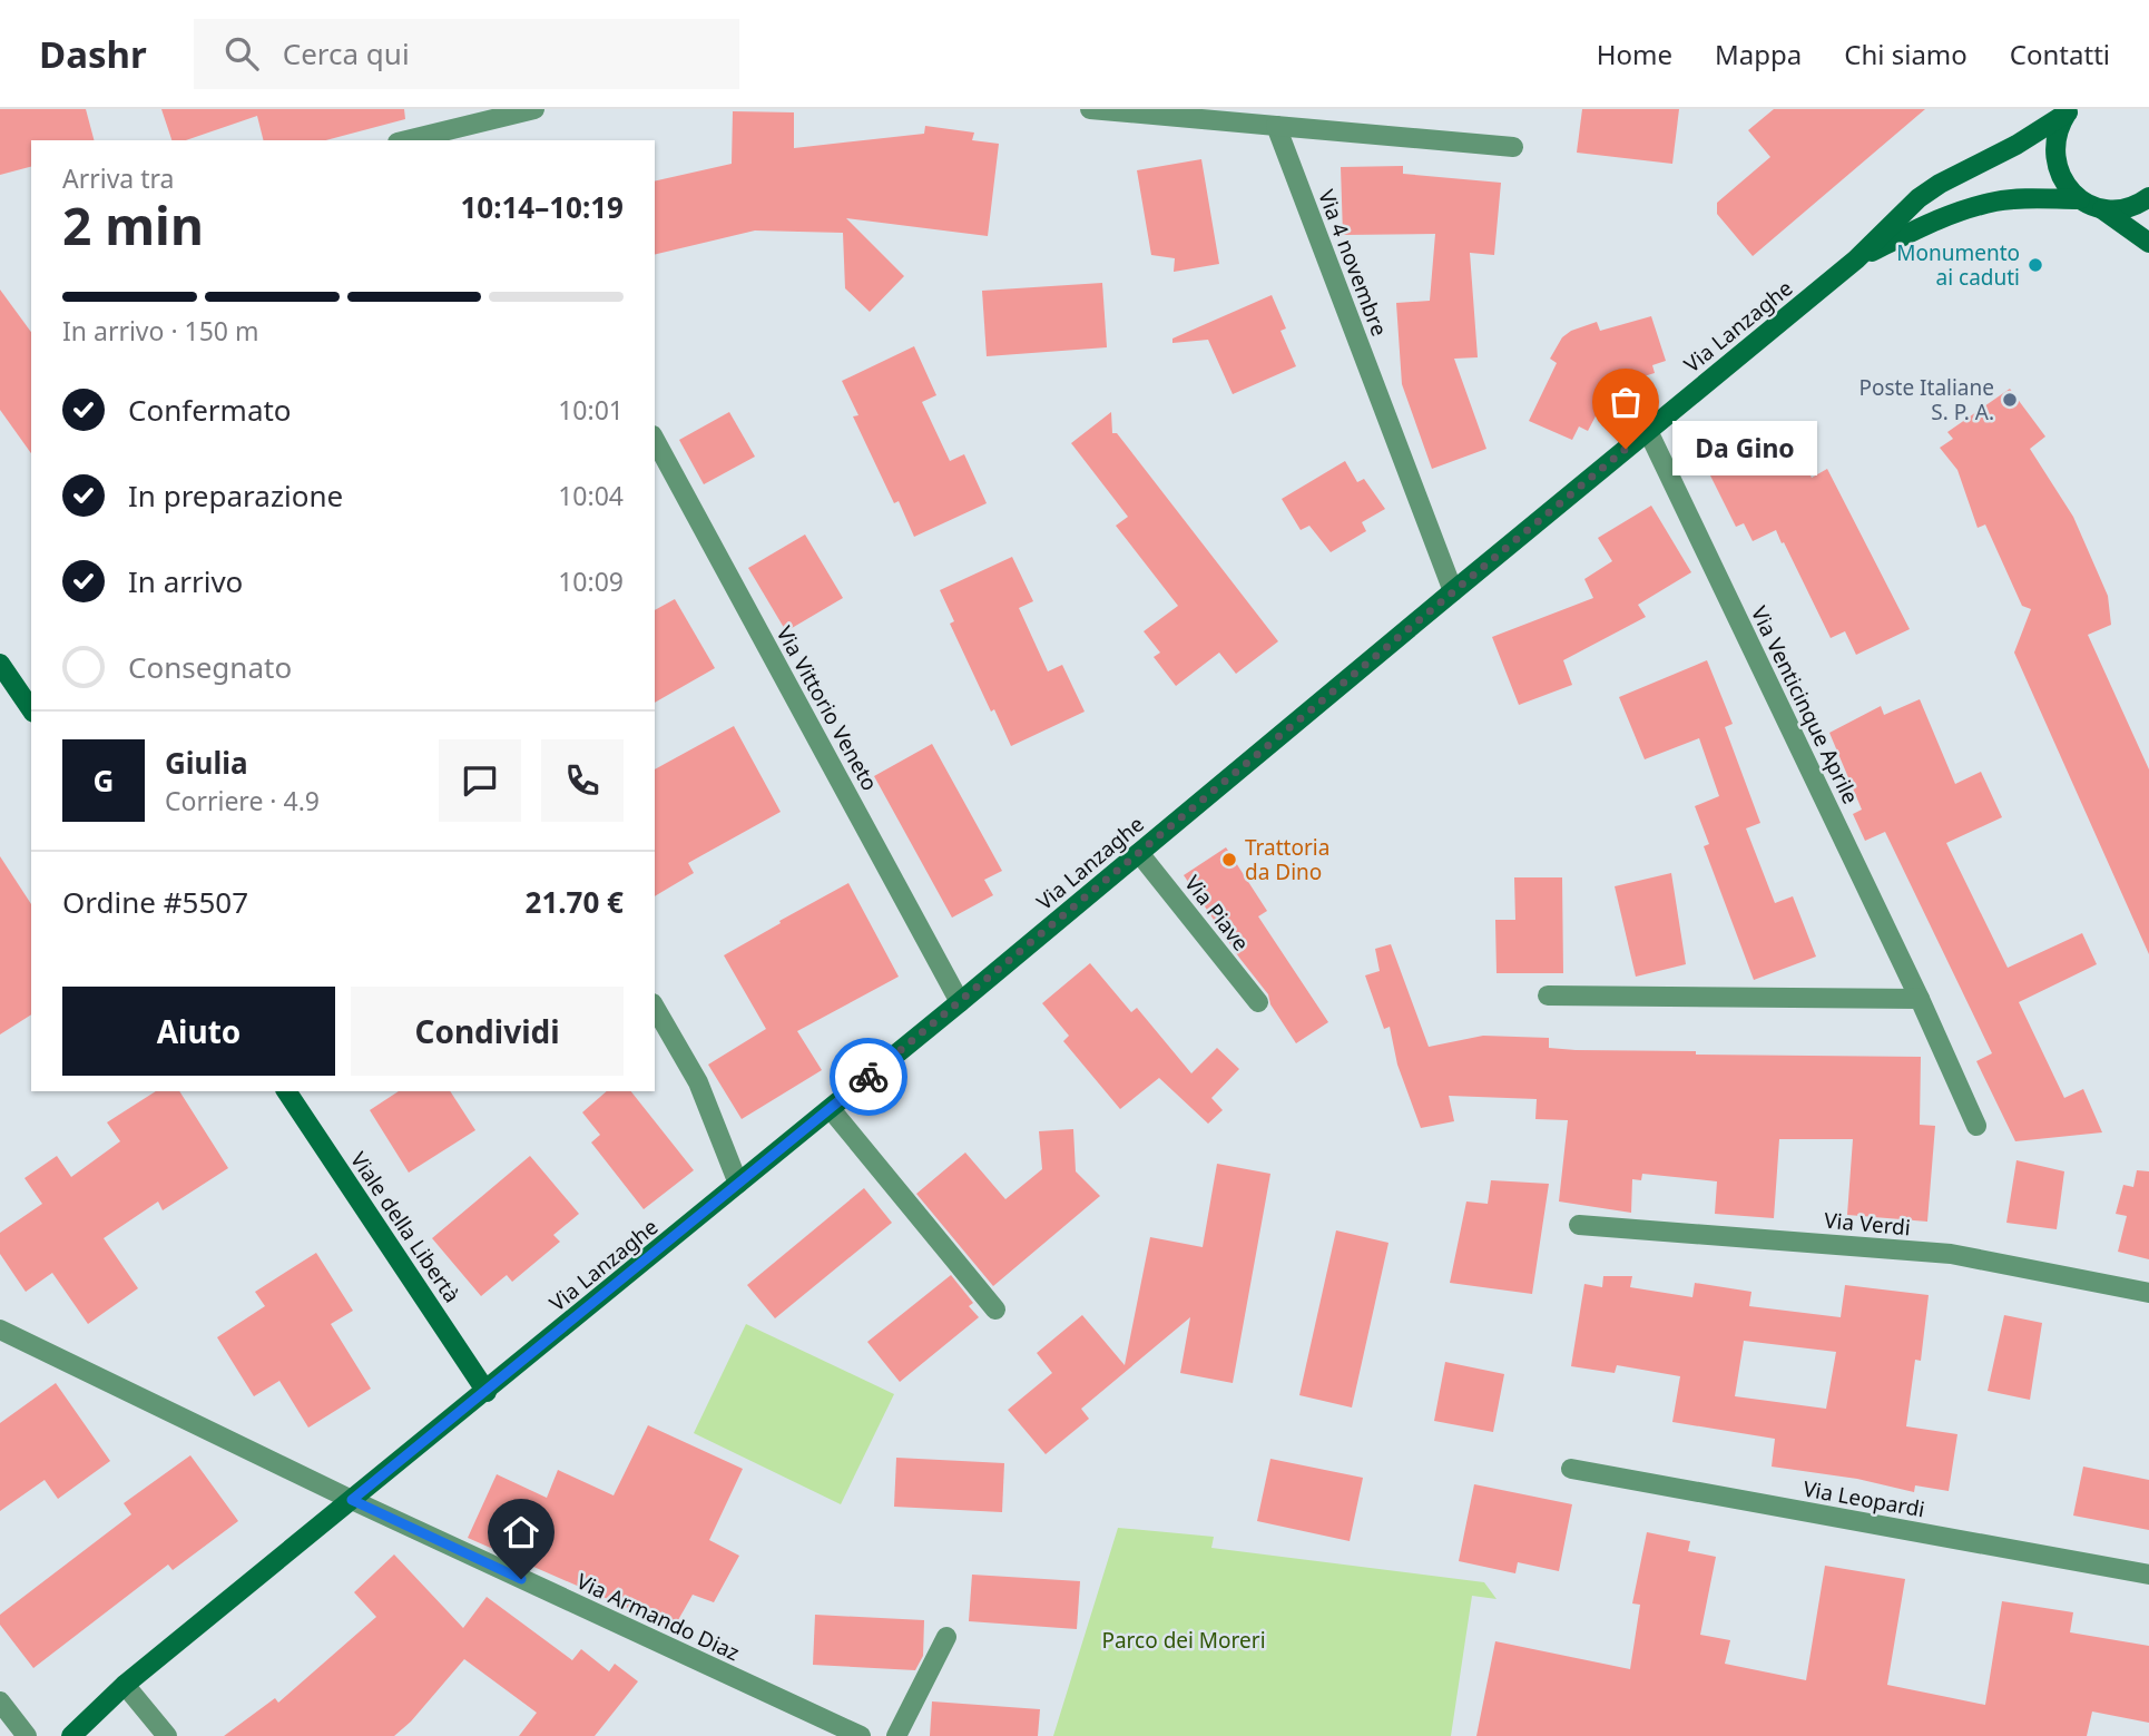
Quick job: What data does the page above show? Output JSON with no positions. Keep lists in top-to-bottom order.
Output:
{
  "streets": {
    "street": [
      "Via 4 novembre",
      "Via Lanzaghe",
      "Via Venticinque Aprile",
      "Via Vittorio Veneto",
      "Via Piave",
      "Via Verdi",
      "Viale della Libertà",
      "Via Leopardi",
      "Via Armando Diaz"
    ]
  },
  "crossings": [
    ["Via 4 novembre", "Via Lanzaghe"],
    ["Via Lanzaghe", "Via Venticinque Aprile"],
    ["Via Lanzaghe", "Via Vittorio Veneto"],
    ["Via Lanzaghe", "Via Piave"],
    ["Via Lanzaghe", "Viale della Libertà"],
    ["Via Lanzaghe", "Via Armando Diaz"]
  ],
  "parks": ["Parco dei Moreri"],
  "places": [
    "Monumento ai caduti",
    "Poste Italiane S. P. A.",
    "Da Gino",
    "Trattoria da Dino"
  ],
  "page": {
    "header": "Dashr",
    "search": "Cerca qui",
    "nav": [
      "Home",
      "Mappa",
      "Chi siamo",
      "Contatti"
    ],
    "heading": ["2 min", "Arriva tra", "10:14–10:19"],
    "panel": [
      "Giulia",
      "Corriere · 4.9",
      "Ordine #5507",
      "21.70 €"
    ],
    "bar": "In arrivo · 150 m",
    "list": [
      ["Confermato", "10:01"],
      ["In preparazione", "10:04"],
      ["In arrivo", "10:09"],
      "Consegnato"
    ],
    "bubble": "Da Gino",
    "round": "G",
    "buttons": ["Aiuto", "Condividi"]
  }
}
